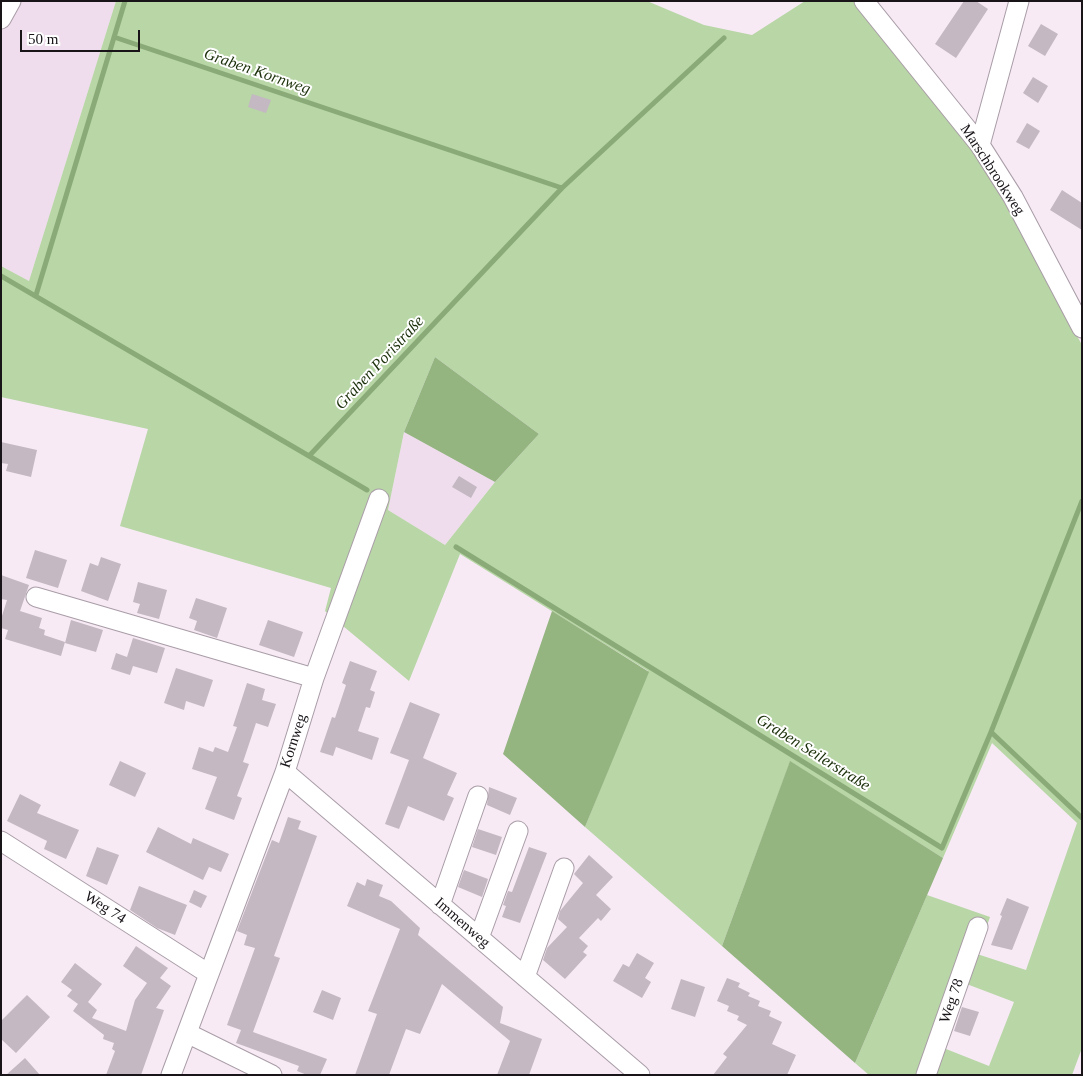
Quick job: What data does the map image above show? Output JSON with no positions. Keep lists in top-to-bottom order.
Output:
{
  "streets": {
    "street": [
      "Marschbrookweg",
      "Kornweg",
      "Weg 74",
      "Immenweg",
      "Weg 78"
    ]
  },
  "crossings": [
    ["Kornweg", "Weg 74"],
    ["Kornweg", "Immenweg"]
  ],
  "water": ["Graben Kornweg", "Graben Poristraße", "Graben Seilerstraße"],
  "scale_bar": "50 m"
}
